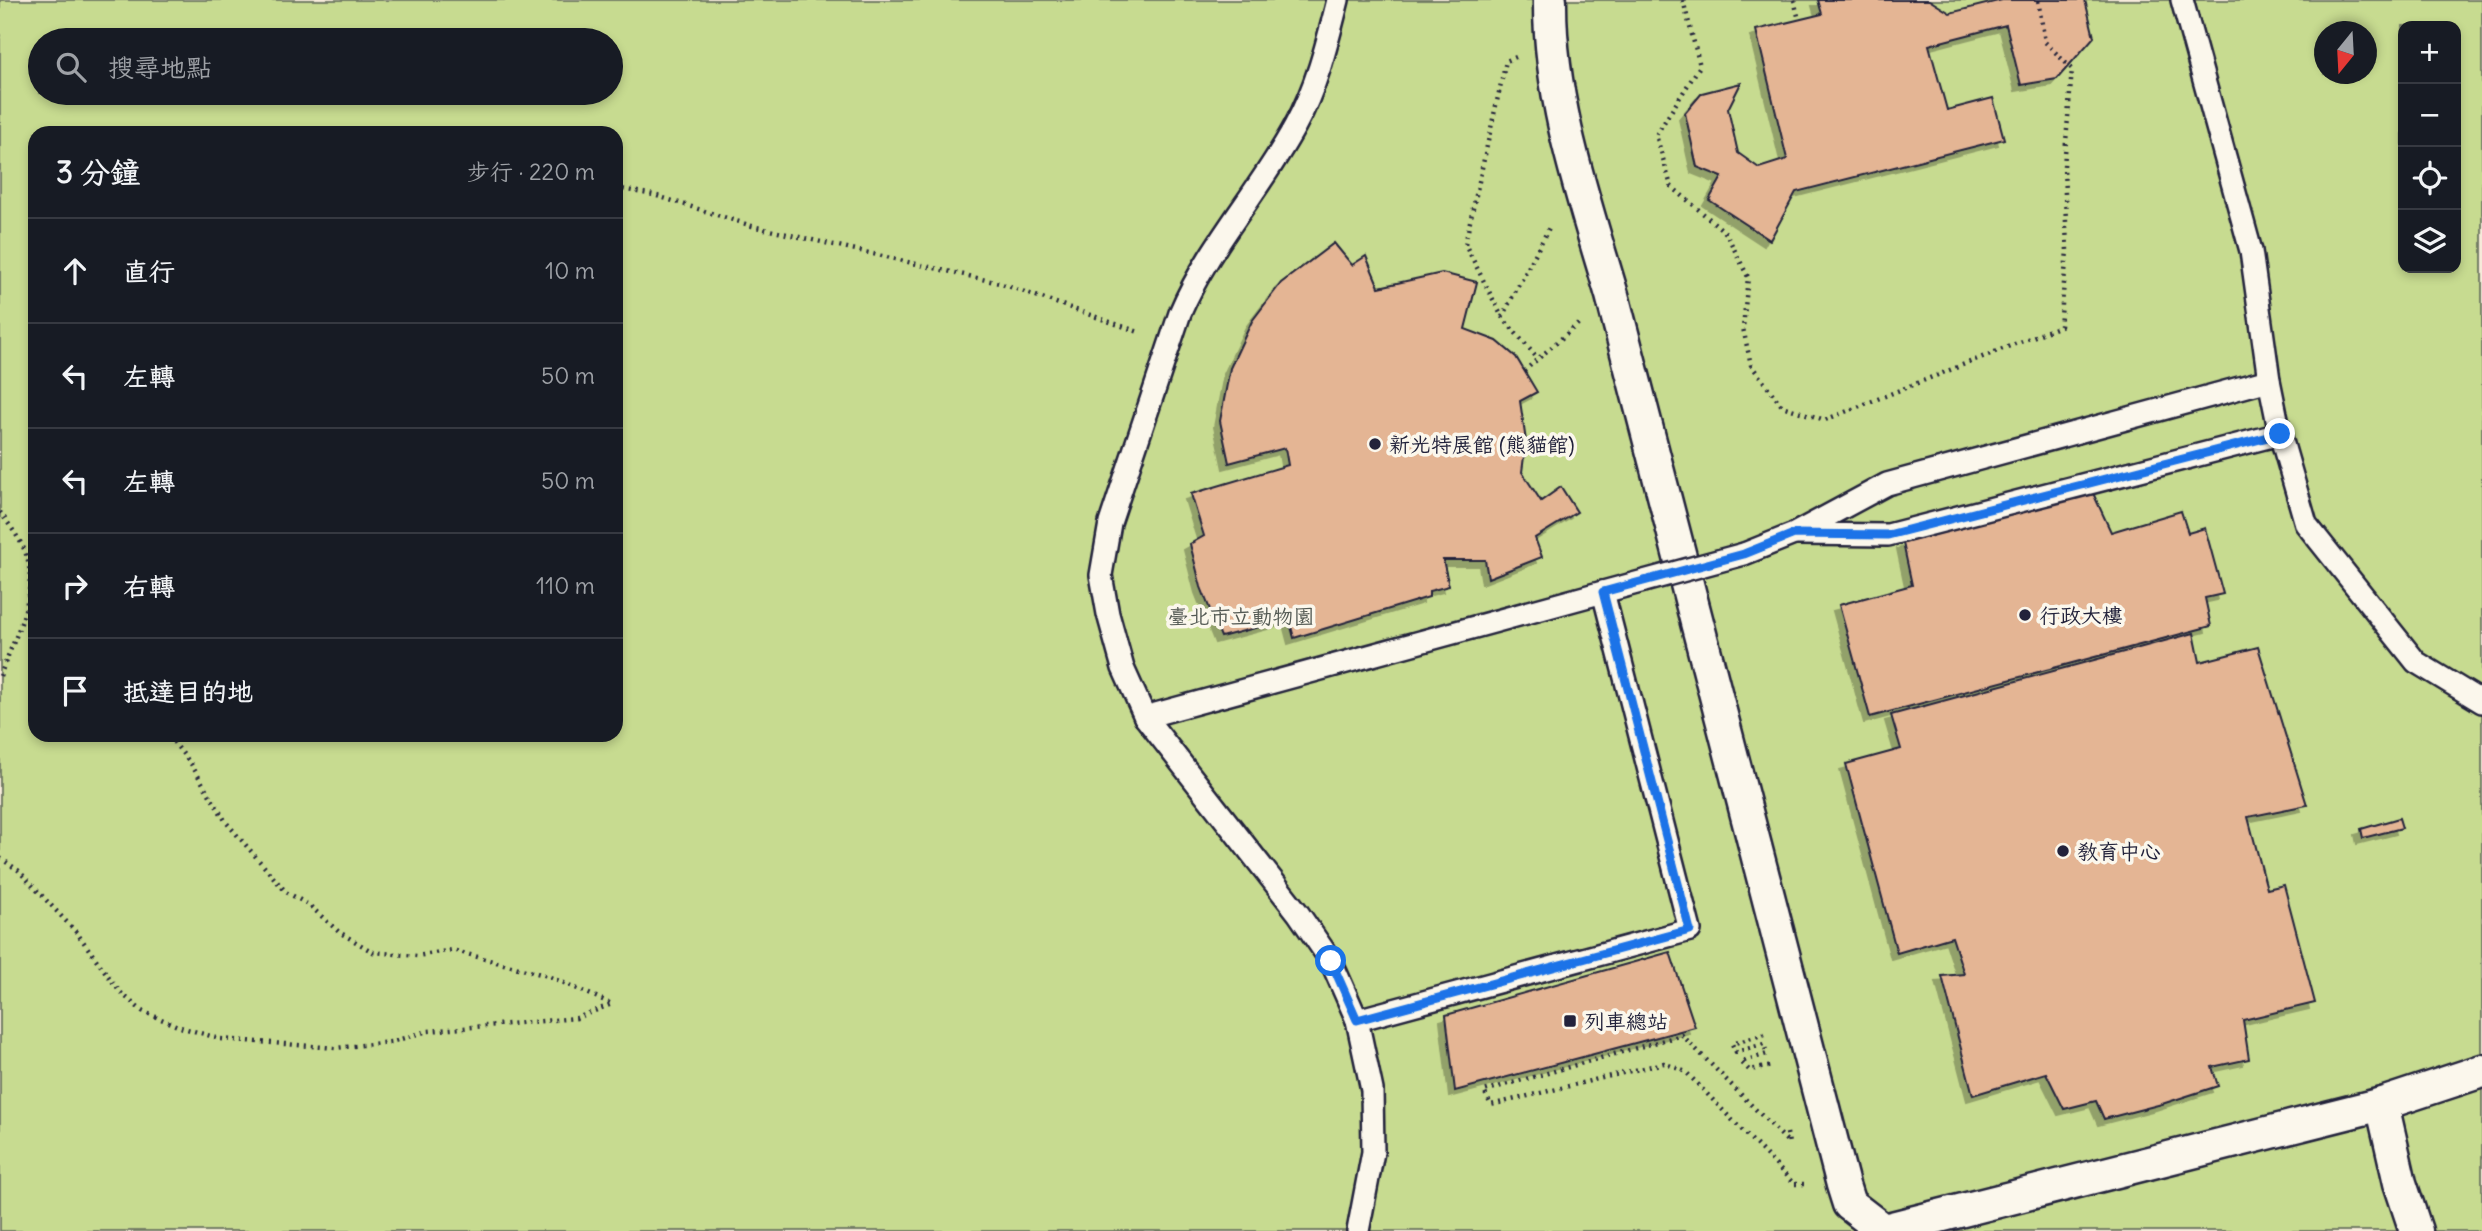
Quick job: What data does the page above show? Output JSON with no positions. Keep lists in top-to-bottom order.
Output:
{
  "parks": ["臺北市立動物園"],
  "places": {
    "other": ["新光特展館 (熊貓館)", "行政大樓", "教育中心"],
    "transit": ["列車總站"]
  },
  "north": "bottom",
  "page": {
    "map_buttons": ["+", "−"],
    "search": "搜尋地點",
    "heading": ["3 分鐘", "步行 · 220 m"],
    "list": [
      ["直行", "10 m"],
      ["左轉", "50 m"],
      ["左轉", "50 m"],
      ["右轉", "110 m"],
      "抵達目的地"
    ]
  }
}
